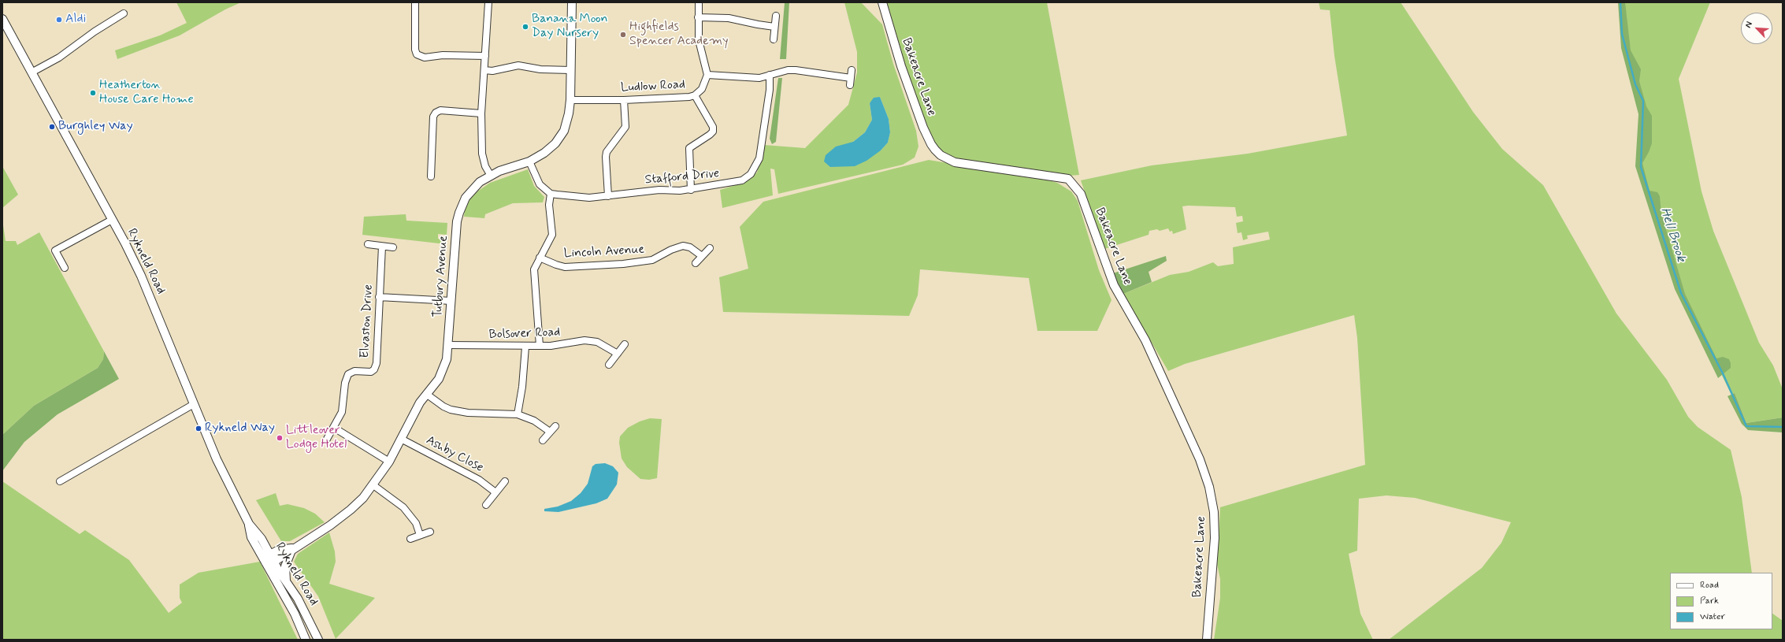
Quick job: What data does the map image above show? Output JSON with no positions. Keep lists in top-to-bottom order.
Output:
{
  "streets": {
    "street": [
      "Bakeacre Lane",
      "Ludlow Road",
      "Stafford Drive",
      "Lincoln Avenue",
      "Rykneld Road",
      "Tutbury Avenue",
      "Elvaston Drive",
      "Bolsover Road",
      "Ashby Close"
    ]
  },
  "crossings": [
    ["Ludlow Road", "Tutbury Avenue"],
    ["Rykneld Road", "Tutbury Avenue"],
    ["Tutbury Avenue", "Bolsover Road"],
    ["Tutbury Avenue", "Ashby Close"]
  ],
  "water": ["Hell Brook"],
  "places": [
    "Aldi",
    "Banana Moon Day Nursery",
    "Highfields Spencer Academy",
    "Heatherton House Care Home",
    "Burghley Way",
    "Rykneld Way",
    "Littleover Lodge Hotel"
  ],
  "legend": ["Road", "Park", "Water"],
  "north": "top left"
}
